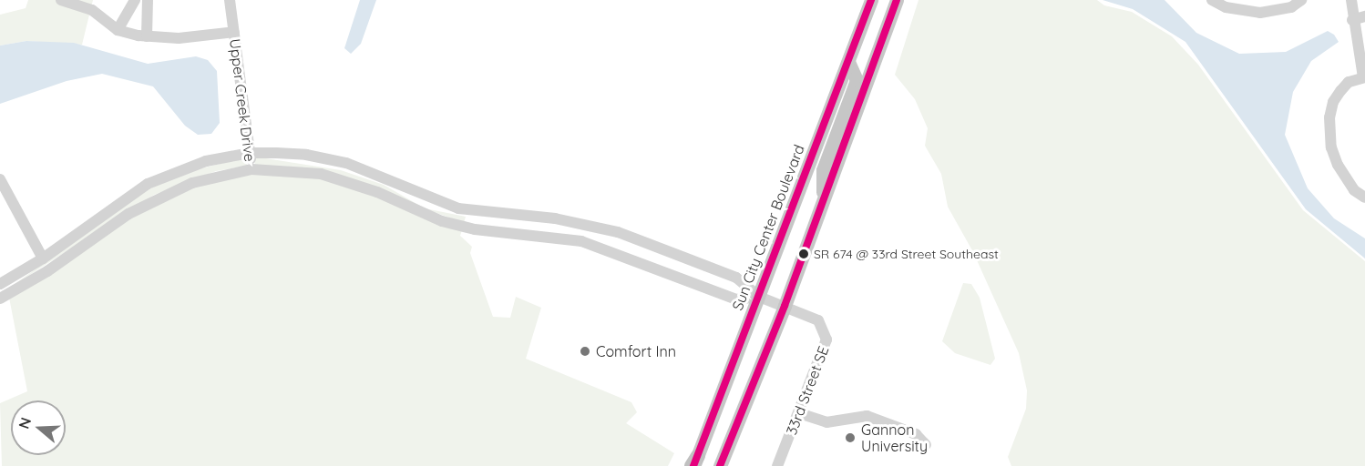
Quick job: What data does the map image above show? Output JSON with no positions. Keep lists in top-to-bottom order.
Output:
{
  "streets": {
    "main road": ["Sun City Center Boulevard"],
    "street": ["Upper Creek Drive", "33rd Street SE"]
  },
  "crossings": [
    ["Sun City Center Boulevard", "33rd Street SE"]
  ],
  "places": ["SR 674 @ 33rd Street Southeast", "Comfort Inn", "Gannon University"],
  "north": "left"
}
